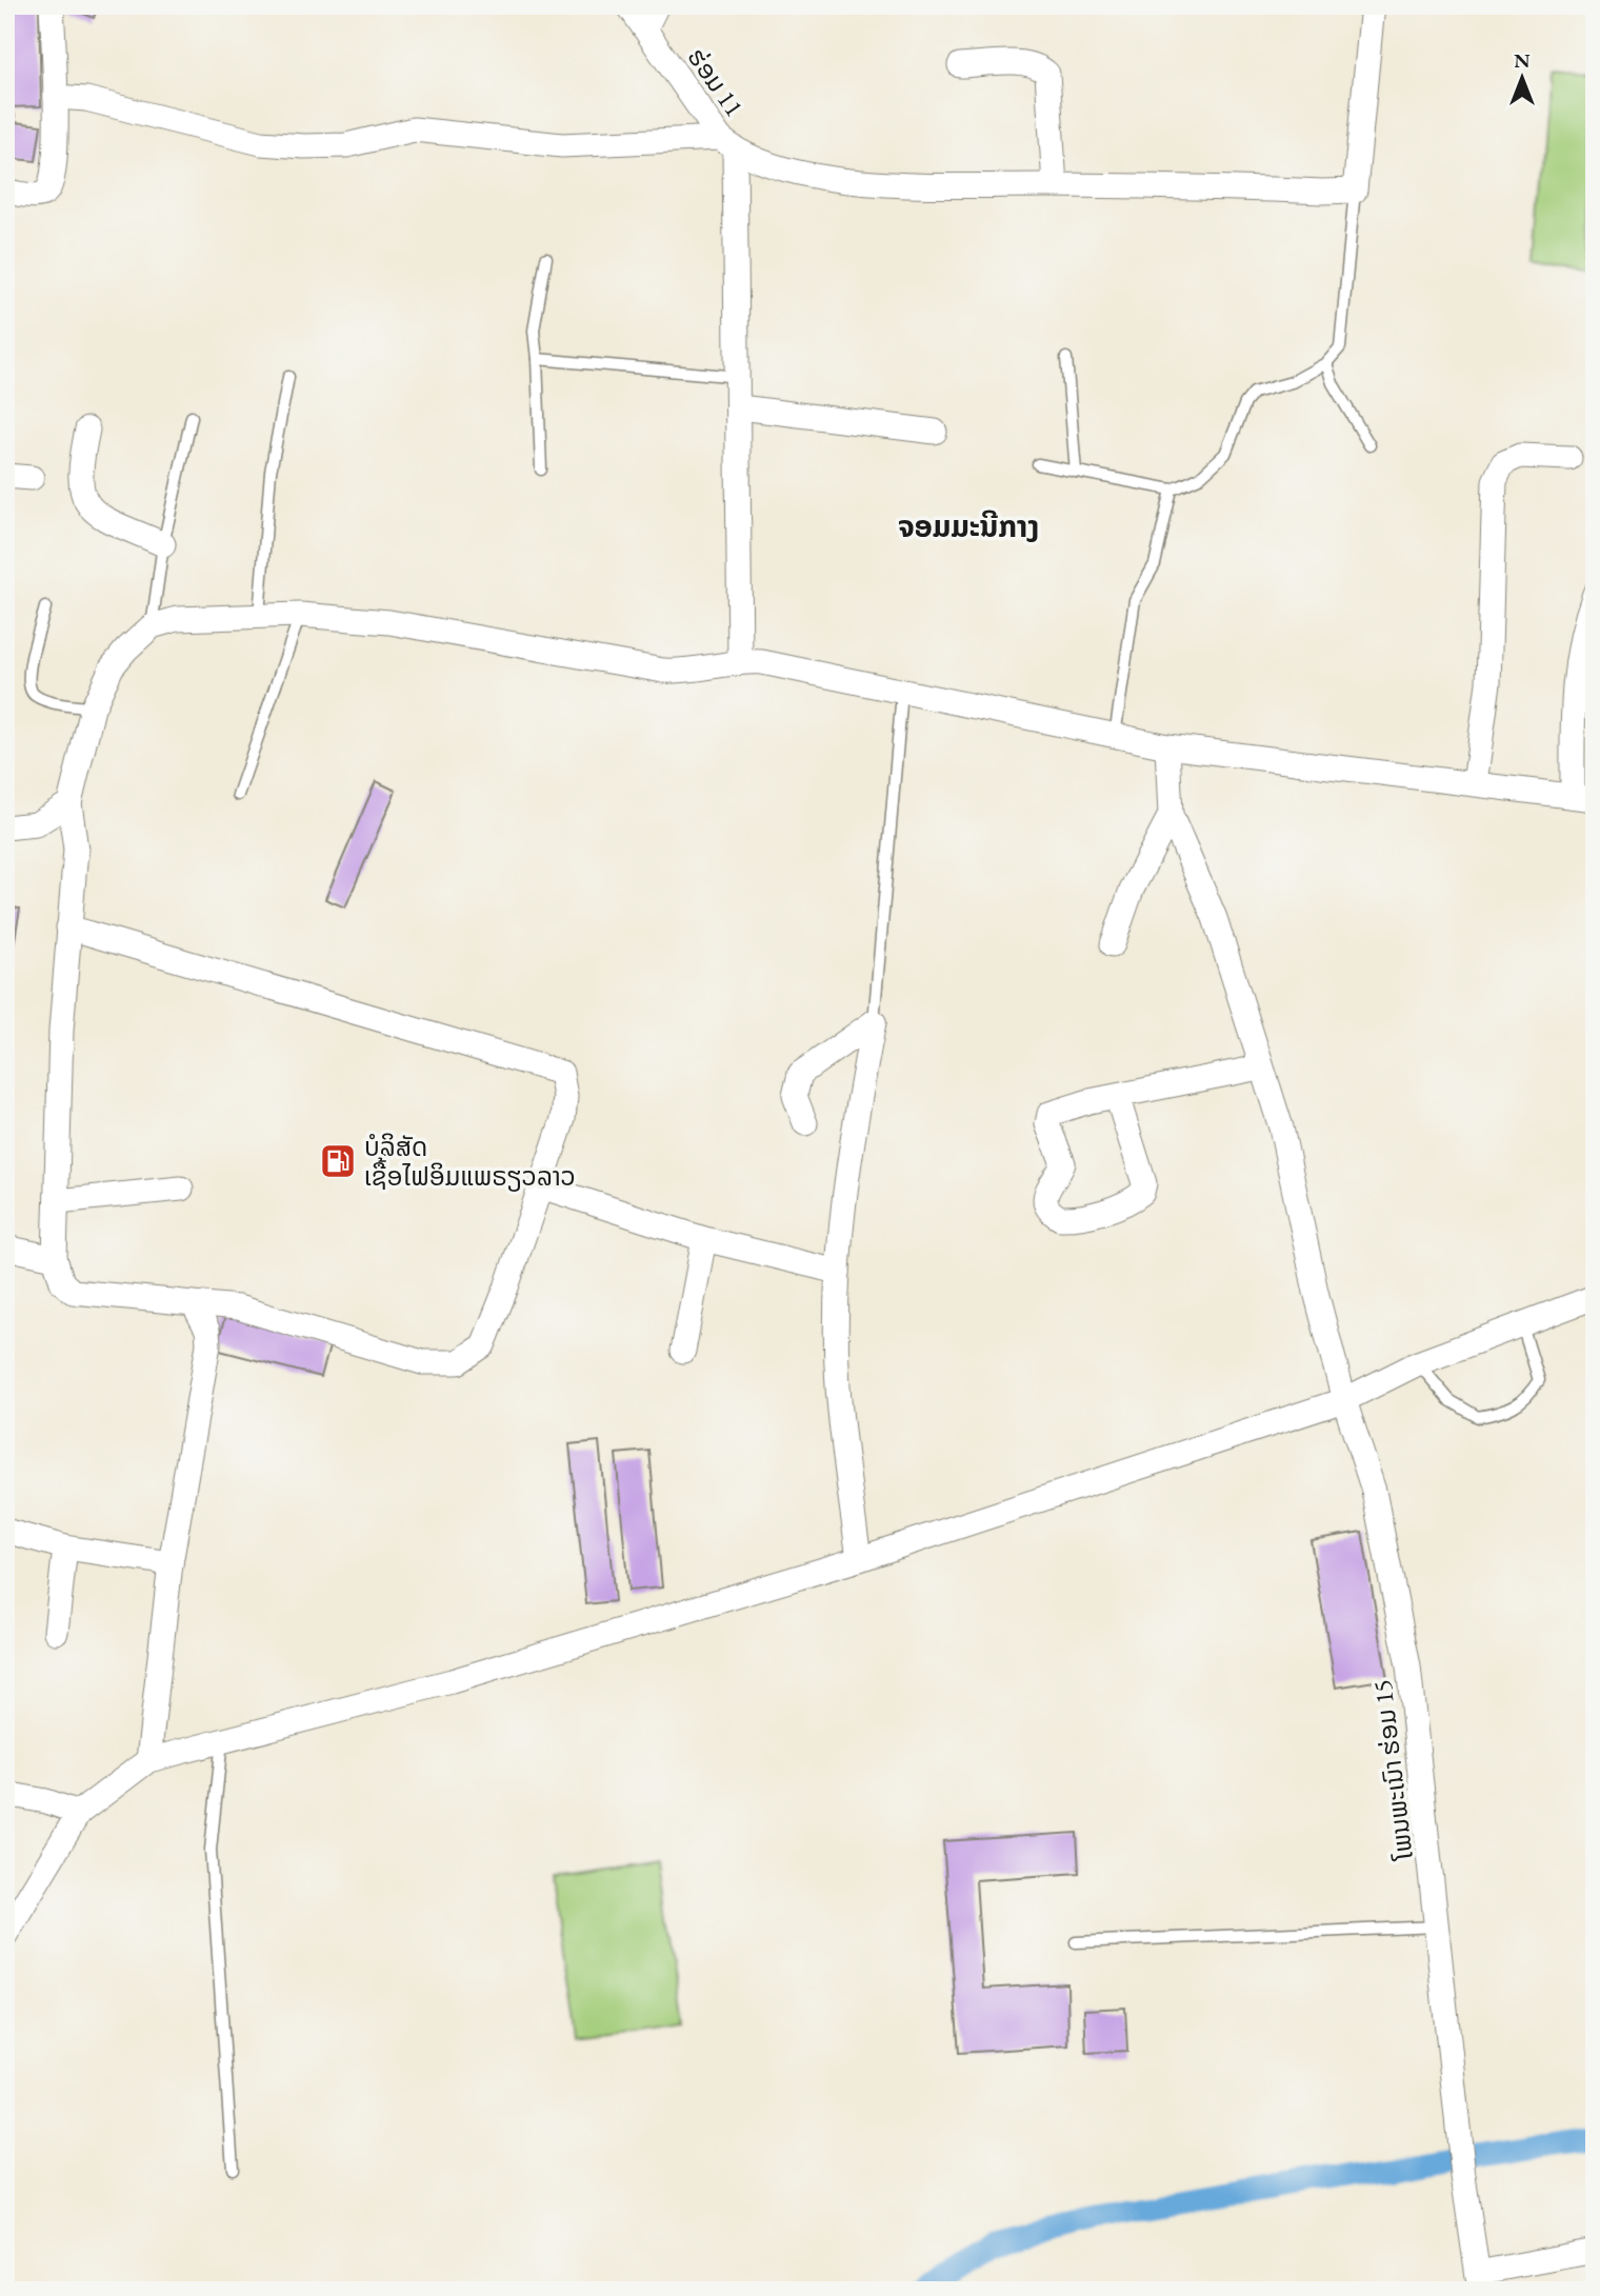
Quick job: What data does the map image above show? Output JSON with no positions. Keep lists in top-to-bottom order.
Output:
{
  "streets": {
    "street": ["ຮ່ອມ 11", "ໂພນພະເນົາ ຮ່ອມ 15"]
  },
  "districts": ["ຈອມມະນີກາງ"],
  "places": {
    "fuel station": ["ບໍລິສັດ ເຊື້ອໄຟອິມແພຣຽວລາວ"]
  },
  "north": "top"
}
